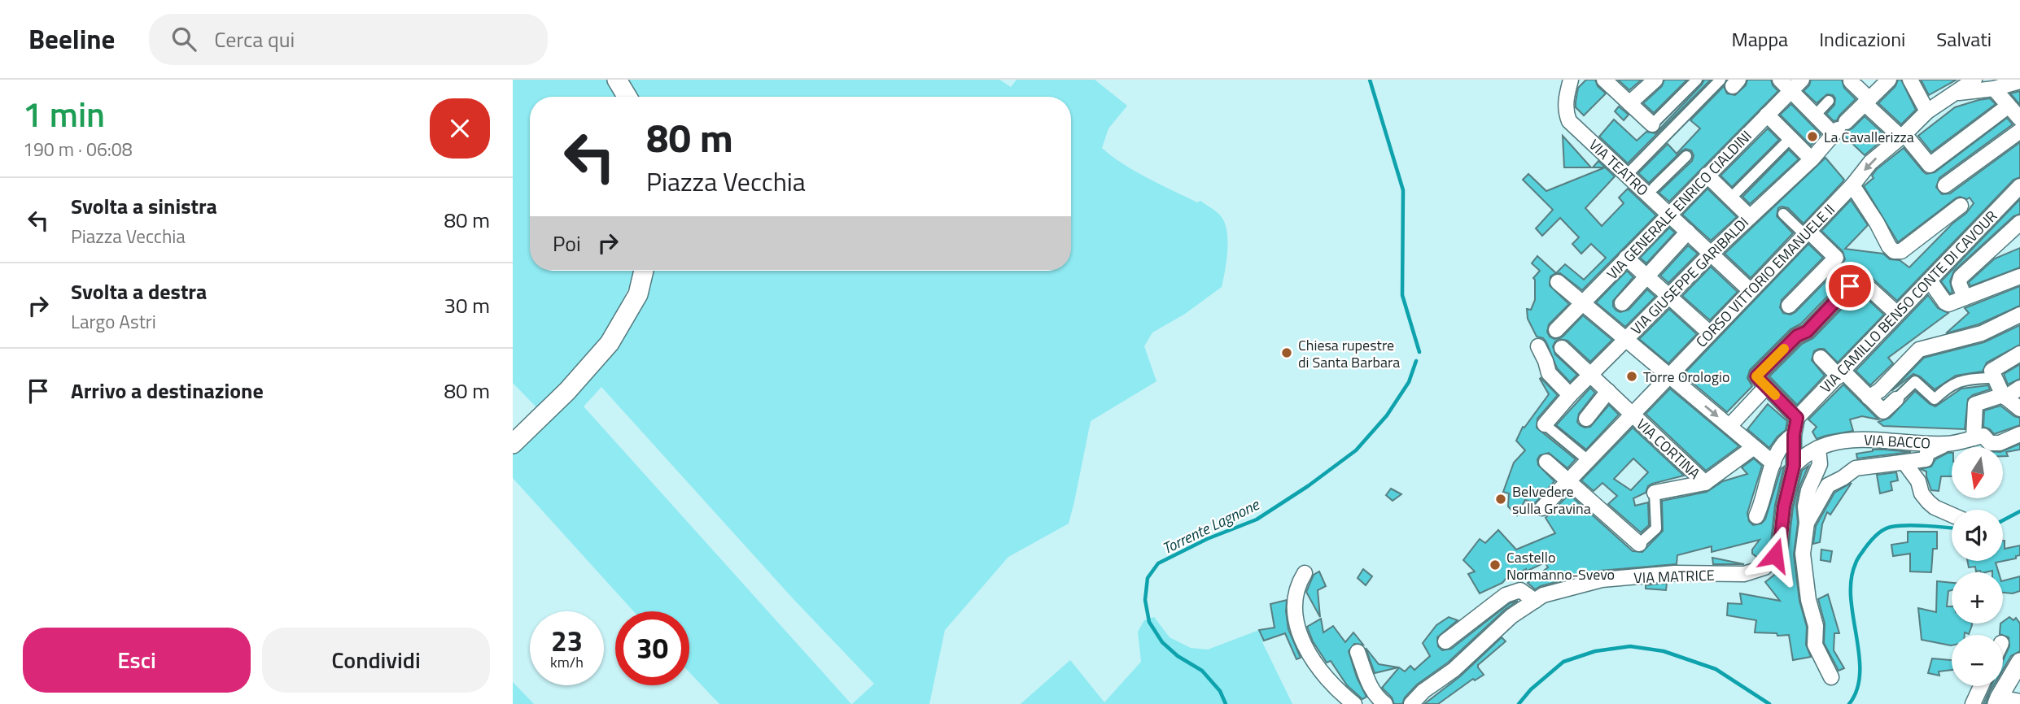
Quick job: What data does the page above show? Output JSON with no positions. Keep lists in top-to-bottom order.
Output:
{
  "streets": {
    "street": [
      "VIA TEATRO",
      "VIA GENERALE ENRICO CIALDINI",
      "VIA GIUSEPPE GARIBALDI",
      "CORSO VITTORIO EMANUELE II",
      "VIA CAMILLO BENSO CONTE DI CAVOUR",
      "VIA BACCO",
      "VIA CORTINA",
      "VIA MATRICE"
    ]
  },
  "crossings": [
    ["VIA TEATRO", "VIA GENERALE ENRICO CIALDINI"],
    ["VIA TEATRO", "VIA GIUSEPPE GARIBALDI"],
    ["VIA TEATRO", "CORSO VITTORIO EMANUELE II"],
    ["VIA GIUSEPPE GARIBALDI", "VIA CORTINA"],
    ["CORSO VITTORIO EMANUELE II", "VIA CORTINA"],
    ["VIA CAMILLO BENSO CONTE DI CAVOUR", "VIA MATRICE"],
    ["VIA BACCO", "VIA MATRICE"]
  ],
  "water": ["Torrente Lagnone"],
  "places": [
    "La Cavallerizza",
    "Chiesa rupestre di Santa Barbara",
    "Torre Orologio",
    "Belvedere sulla Gravina",
    "Castello Normanno-Svevo"
  ],
  "north": "bottom",
  "page": {
    "header": "Beeline",
    "search": "Cerca qui",
    "nav": ["Mappa", "Indicazioni", "Salvati"],
    "heading": ["1 min", "190 m · 06:08"],
    "turn": ["80 m", "Piazza Vecchia"],
    "list": [
      {
        "name": "Svolta a sinistra",
        "note": "Piazza Vecchia",
        "value": "80 m"
      },
      {
        "name": "Svolta a destra",
        "note": "Largo Astri",
        "value": "30 m"
      },
      {
        "name": "Arrivo a destinazione",
        "value": "80 m"
      }
    ],
    "then": "Poi",
    "map_buttons": ["+", "−"],
    "speed": "23 km/h",
    "limit": "30",
    "buttons": ["Esci", "Condividi"]
  }
}
